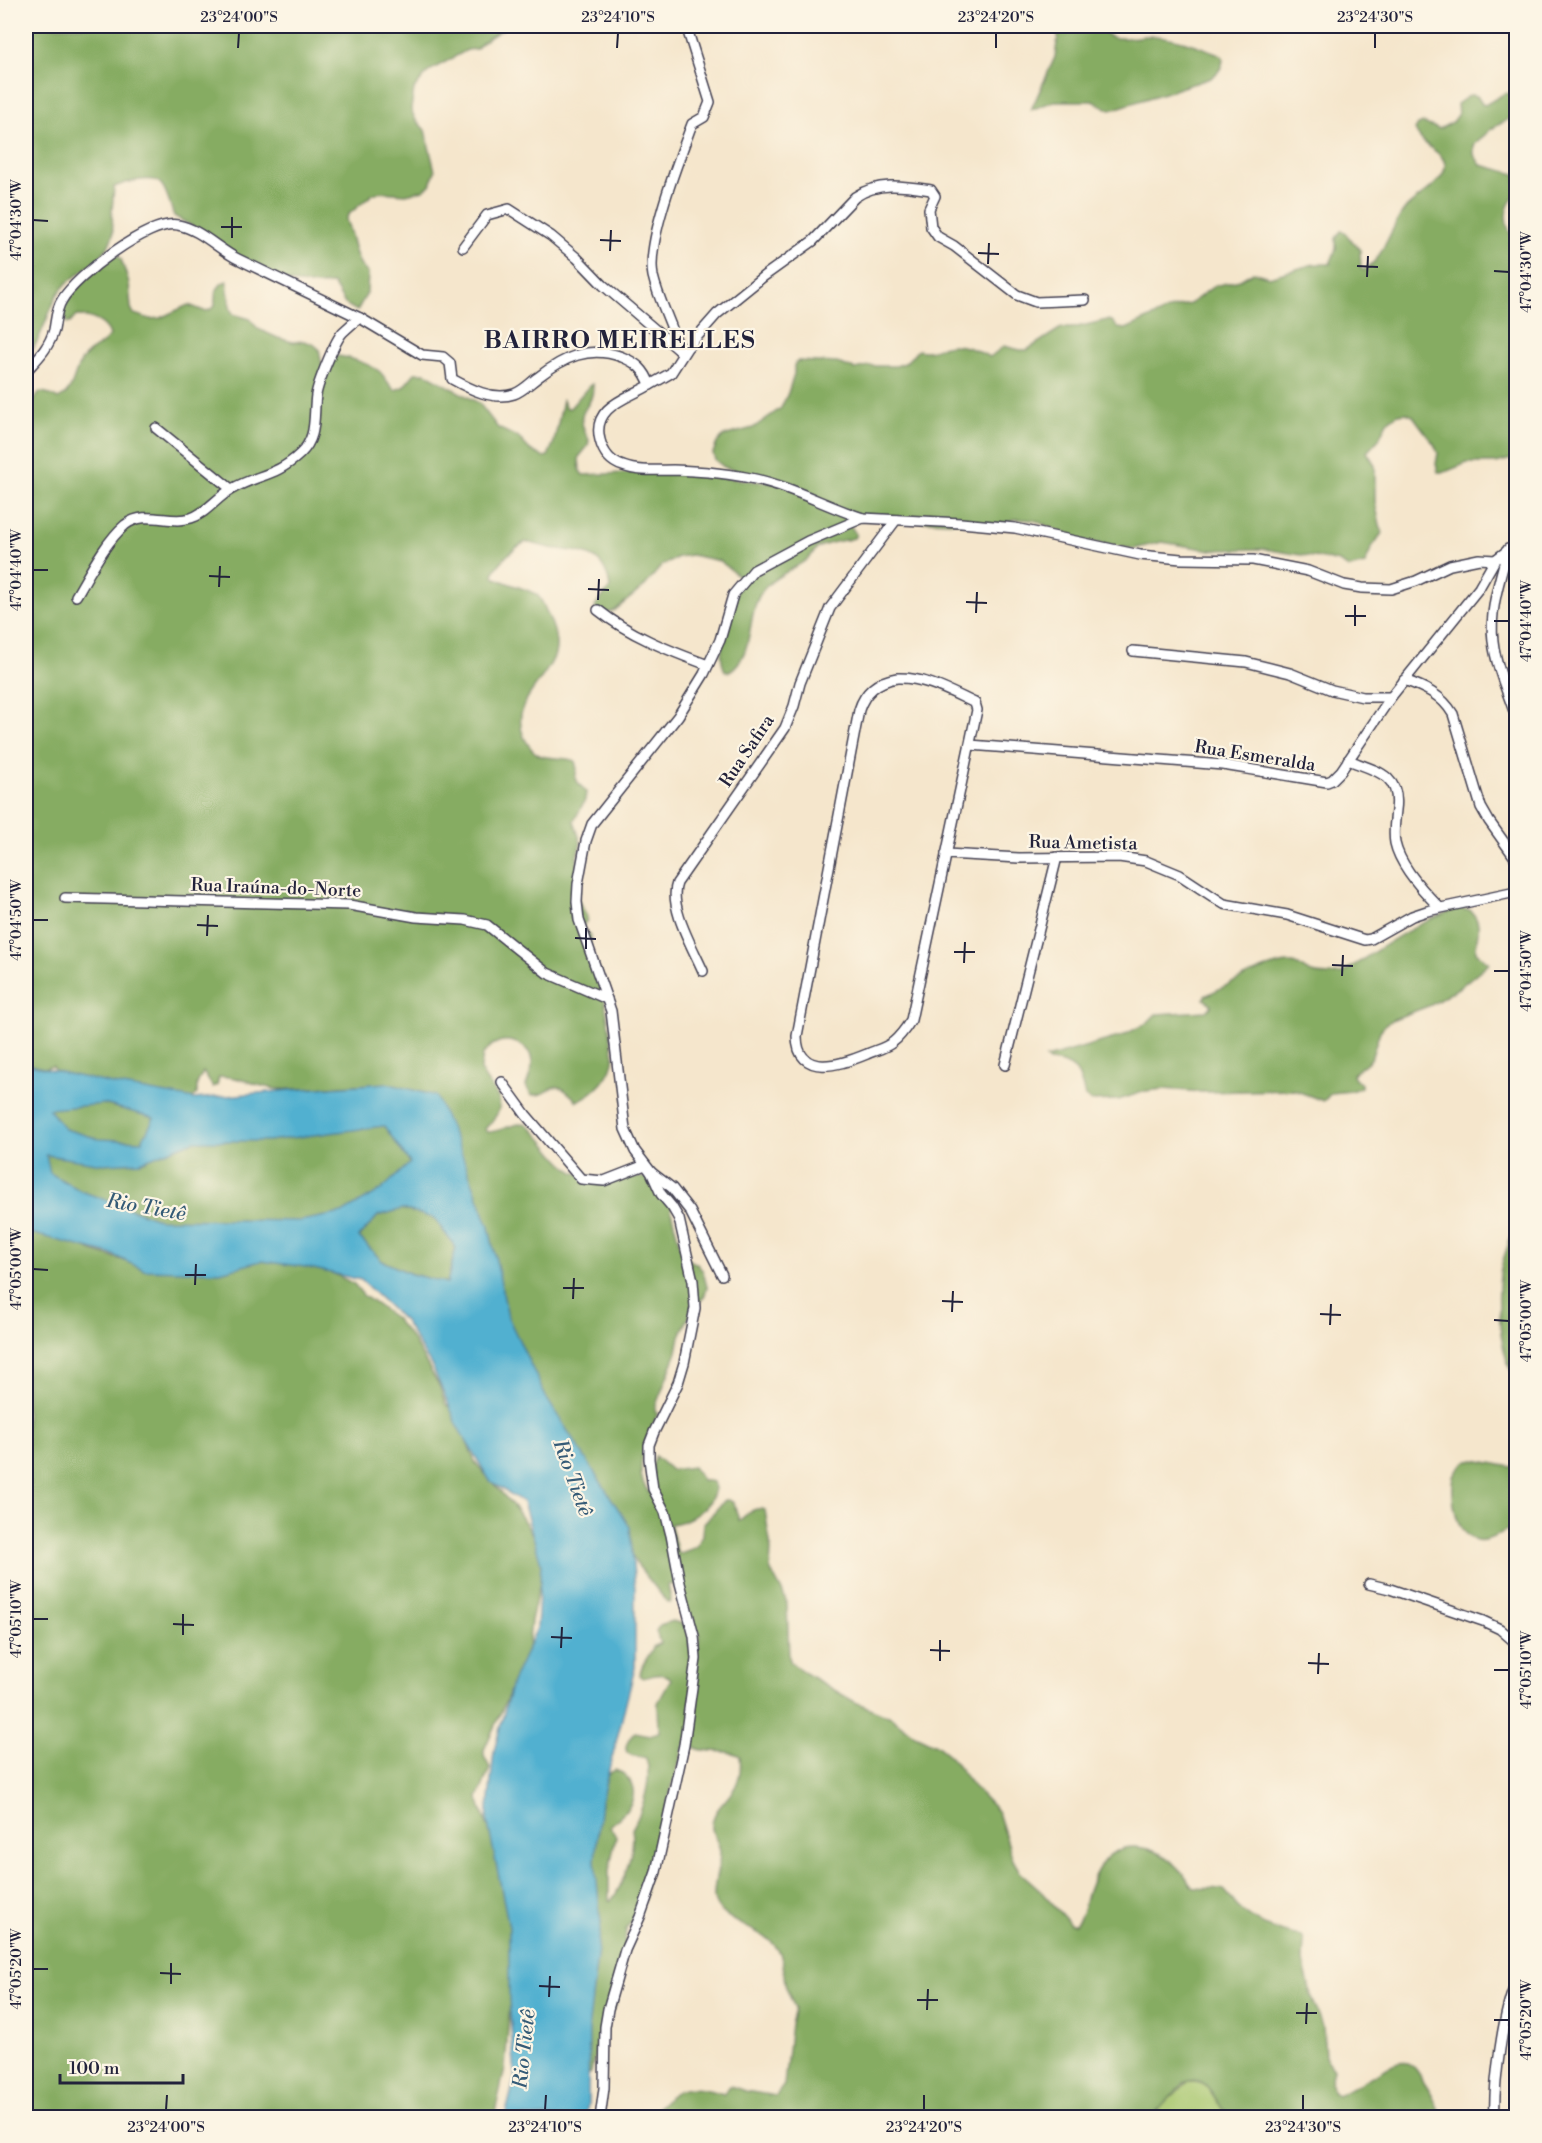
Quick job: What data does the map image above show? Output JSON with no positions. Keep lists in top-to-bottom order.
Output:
{
  "streets": {
    "street": [
      "Rua Safira",
      "Rua Esmeralda",
      "Rua Ametista",
      "Rua Iraúna-do-Norte"
    ]
  },
  "districts": ["BAIRRO MEIRELLES"],
  "water": ["Rio Tietê"],
  "scale_bar": "100 m",
  "coordinates": [
    "23°24'00\"S",
    "23°24'10\"S",
    "23°24'20\"S",
    "23°24'30\"S",
    "47°04'30\"W",
    "47°04'40\"W",
    "47°04'50\"W",
    "47°05'00\"W",
    "47°05'10\"W",
    "47°05'20\"W"
  ]
}
